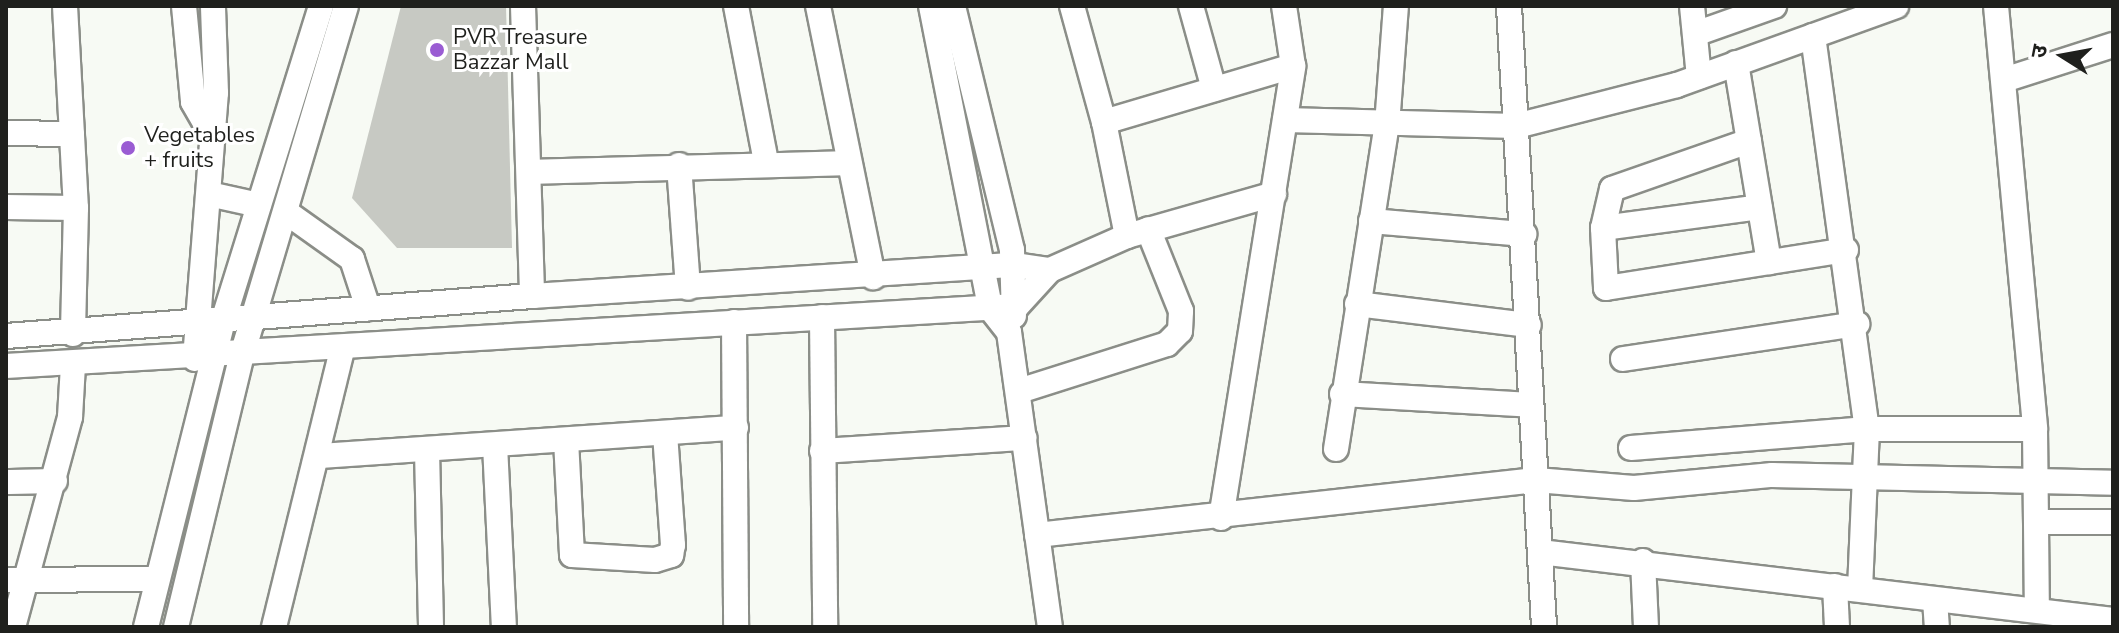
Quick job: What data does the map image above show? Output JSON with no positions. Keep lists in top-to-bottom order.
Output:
{
  "places": ["PVR Treasure Bazzar Mall", "Vegetables + fruits"],
  "north": "left"
}
